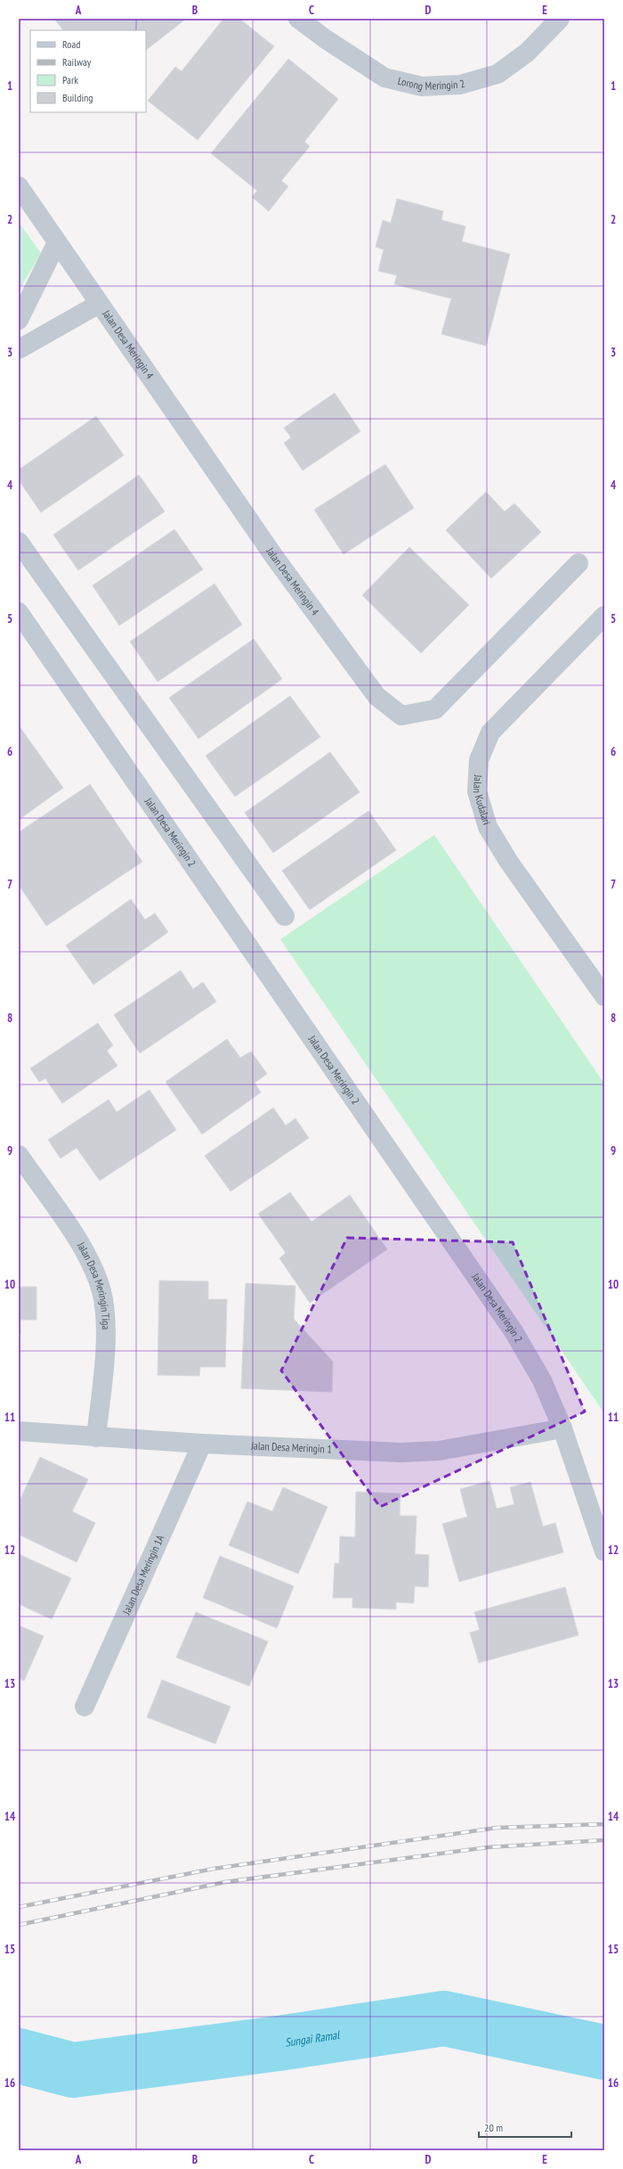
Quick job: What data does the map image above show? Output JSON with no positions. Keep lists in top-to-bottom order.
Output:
{
  "streets": {
    "street": [
      "Lorong Meringin 2",
      "Jalan Desa Meringin 4",
      "Jalan Kudalari",
      "Jalan Desa Meringin 2",
      "Jalan Desa Meringin Tiga",
      "Jalan Desa Meringin 1",
      "Jalan Desa Meringin 1A"
    ]
  },
  "crossings": [
    ["Jalan Desa Meringin 2", "Jalan Desa Meringin 1"],
    ["Jalan Desa Meringin Tiga", "Jalan Desa Meringin 1"],
    ["Jalan Desa Meringin 1", "Jalan Desa Meringin 1A"]
  ],
  "water": ["Sungai Ramal"],
  "legend": [
    "Road",
    "Railway",
    "Park",
    "Building"
  ],
  "scale_bar": "20 m",
  "grid": {
    "columns": [
      "A",
      "B",
      "C",
      "D",
      "E"
    ],
    "rows": [
      "1",
      "2",
      "3",
      "4",
      "5",
      "6",
      "7",
      "8",
      "9",
      "10",
      "11",
      "12",
      "13",
      "14",
      "15",
      "16"
    ]
  }
}
